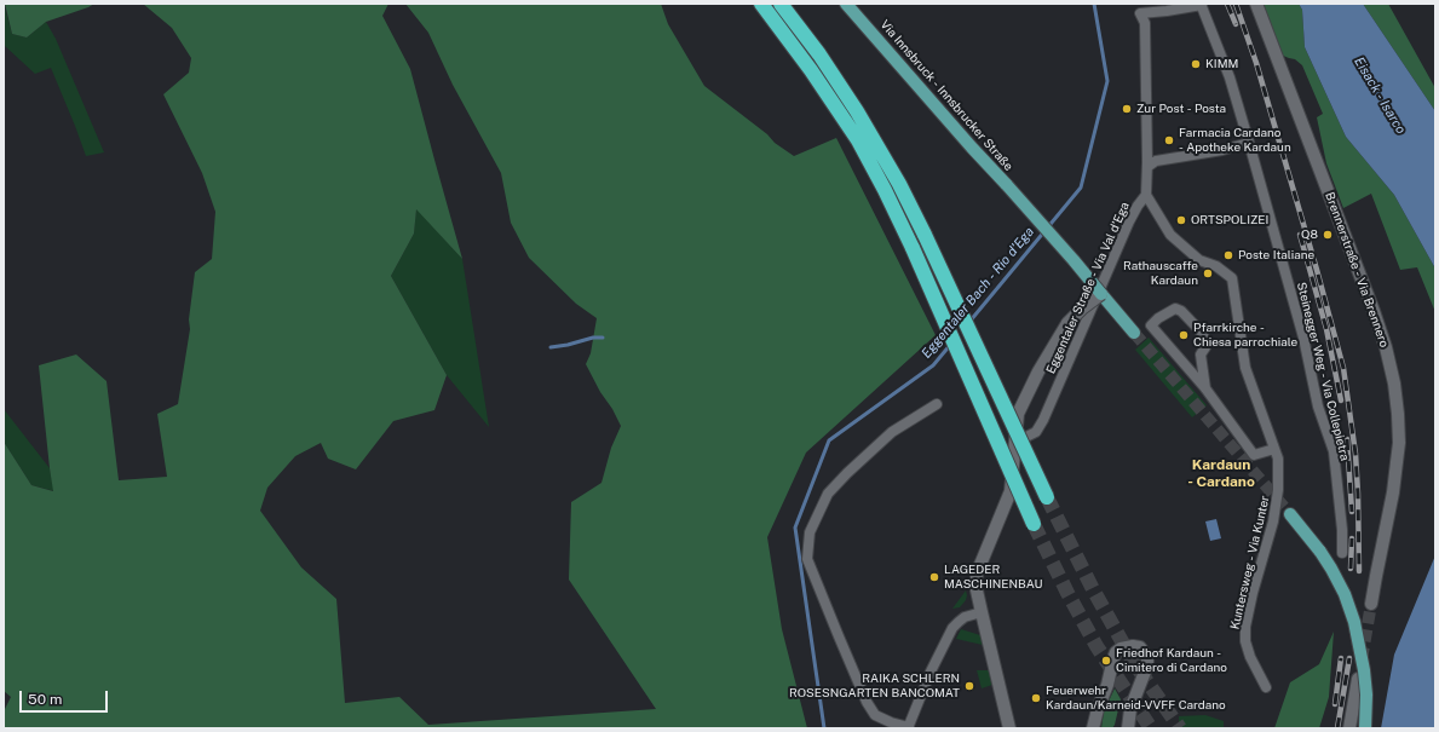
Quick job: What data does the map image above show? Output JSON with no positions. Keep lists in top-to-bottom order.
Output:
{
  "streets": {
    "main road": ["Via Innsbruck - Innsbrucker Straße", "Brennerstraße - Via Brennero"],
    "street": ["Eggentaler Straße - Via Val d'Ega", "Steinegger Weg - Via Collepietra", "Kuntersweg - Via Kunter"]
  },
  "crossings": [
    ["Eggentaler Straße - Via Val d'Ega", "Steinegger Weg - Via Collepietra"],
    ["Eggentaler Straße - Via Val d'Ega", "Kuntersweg - Via Kunter"]
  ],
  "districts": ["Kardaun - Cardano"],
  "water": ["Eisack - Isarco", "Eggentaler Bach - Rio d'Ega"],
  "places": [
    "KIMM",
    "Zur Post - Posta",
    "Farmacia Cardano - Apotheke Kardaun",
    "ORTSPOLIZEI",
    "Q8",
    "Poste Italiane",
    "Rathauscaffe Kardaun",
    "Pfarrkirche - Chiesa parrochiale",
    "LAGEDER MASCHINENBAU",
    "Friedhof Kardaun - Cimitero di Cardano",
    "RAIKA SCHLERN ROSESNGARTEN BANCOMAT",
    "Feuerwehr Kardaun/Karneid-VVFF Cardano"
  ],
  "scale_bar": "50 m"
}
